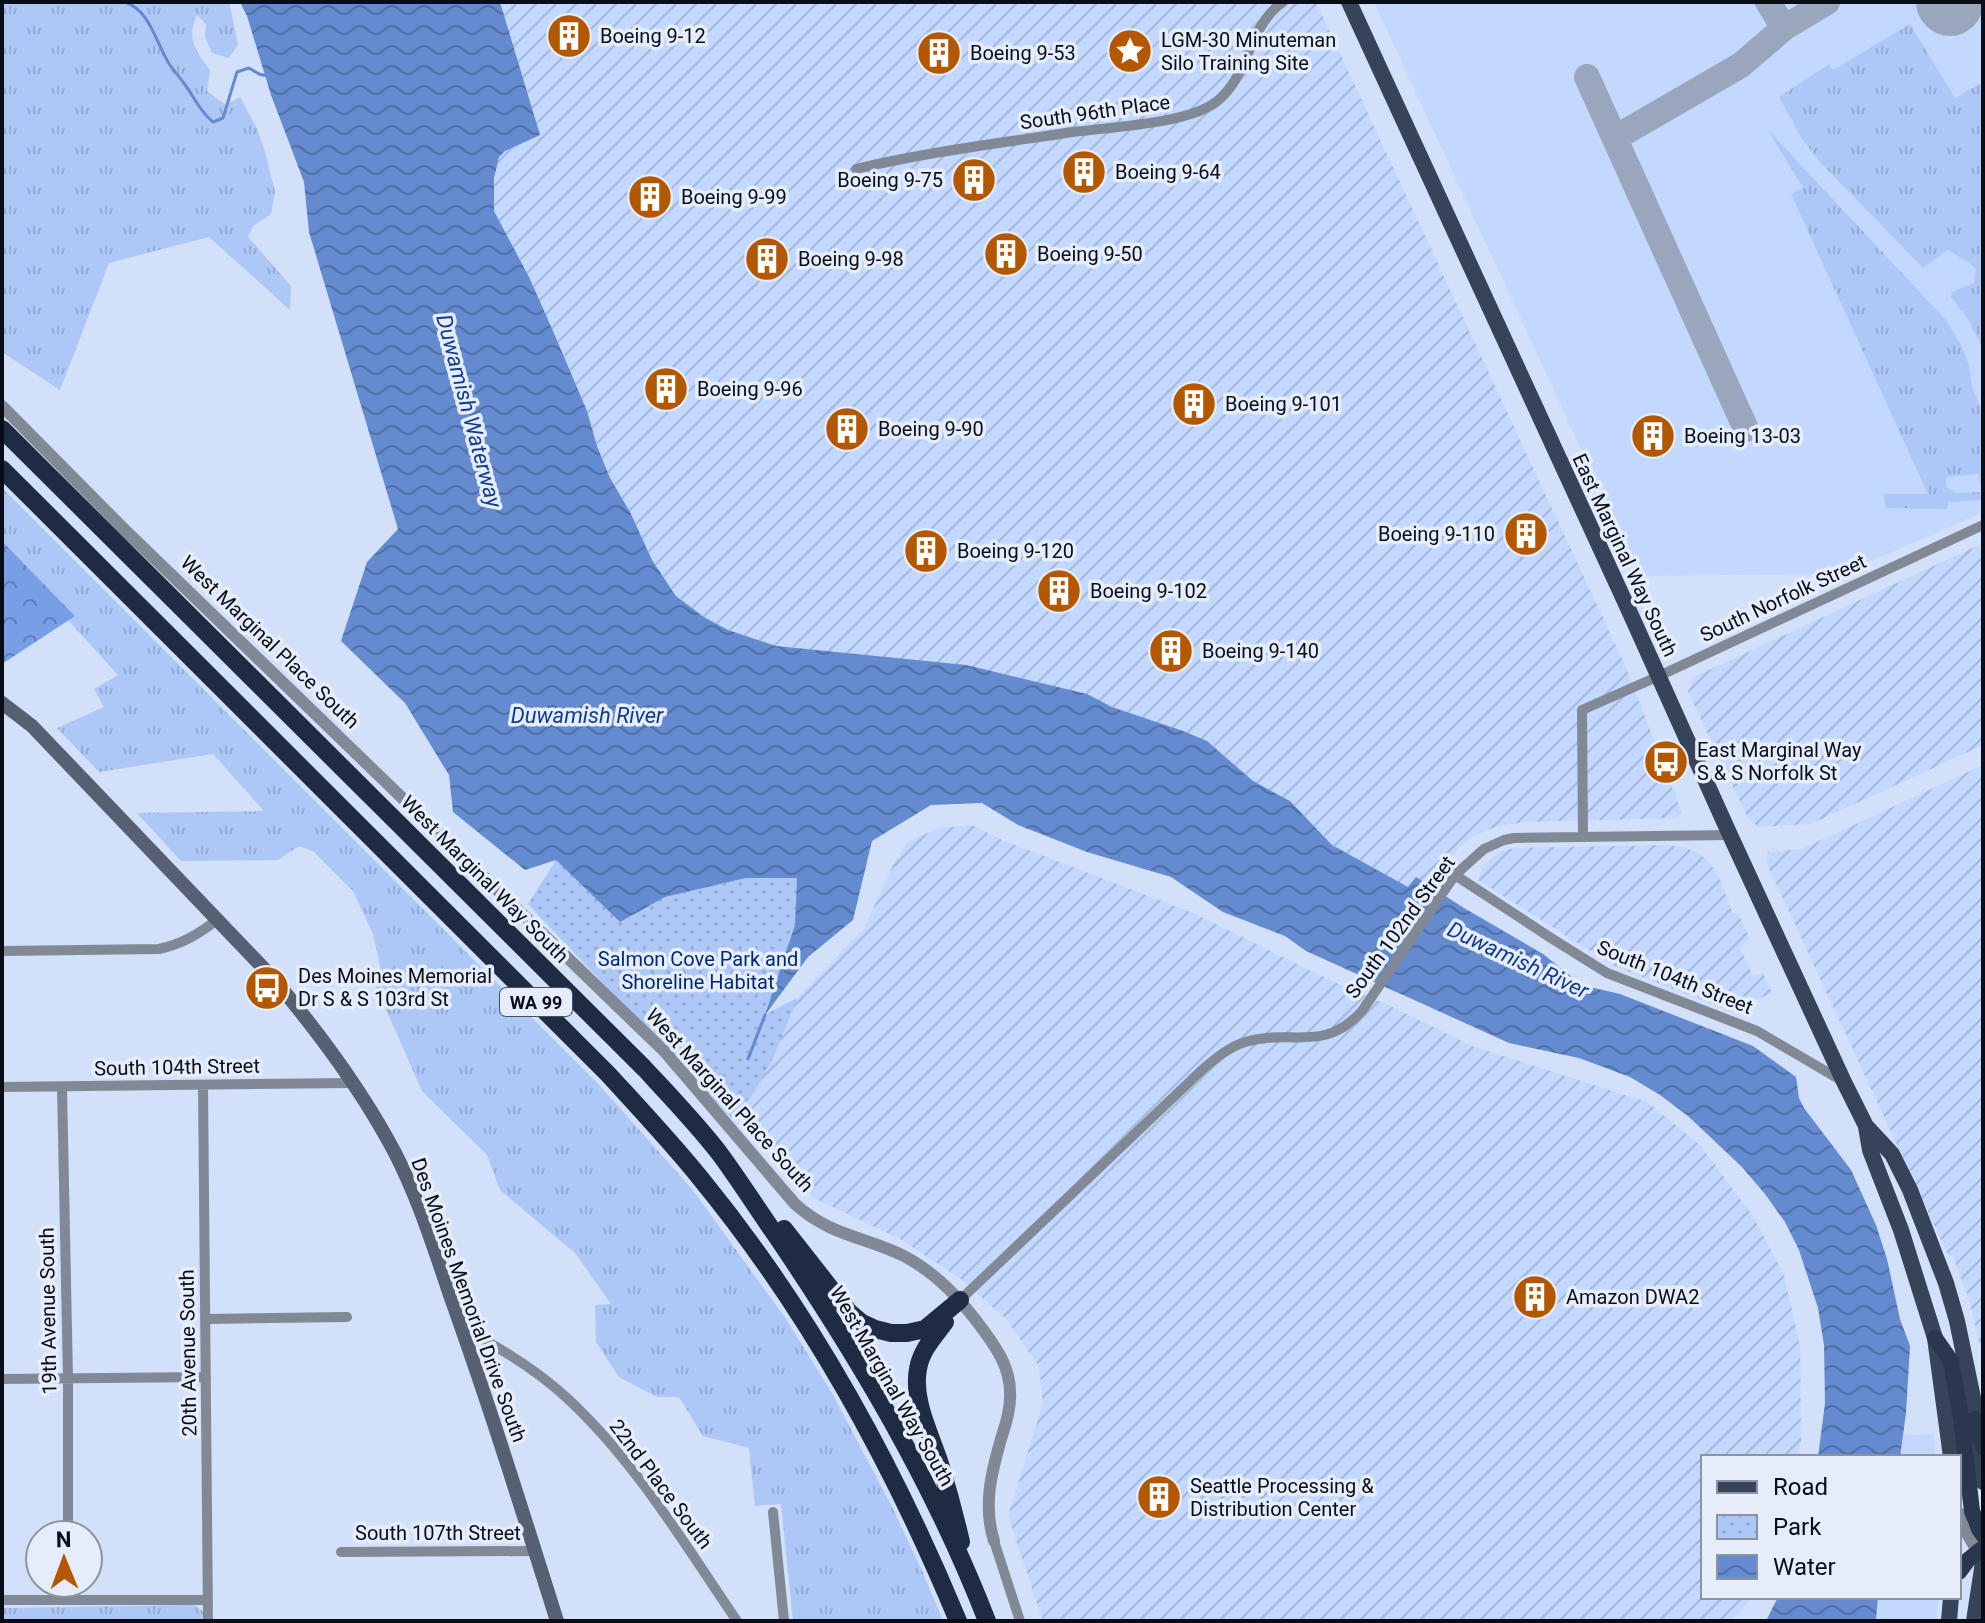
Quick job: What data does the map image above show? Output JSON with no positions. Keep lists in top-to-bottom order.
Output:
{
  "streets": {
    "highway": ["West Marginal Way South", "WA 99"],
    "main road": ["East Marginal Way South", "Des Moines Memorial Drive South"],
    "street": [
      "South 96th Place",
      "South Norfolk Street",
      "West Marginal Place South",
      "South 102nd Street",
      "South 104th Street",
      "19th Avenue South",
      "20th Avenue South",
      "22nd Place South",
      "South 107th Street"
    ]
  },
  "crossings": [
    ["East Marginal Way South", "South Norfolk Street"],
    ["East Marginal Way South", "South 102nd Street"],
    ["East Marginal Way South", "South 104th Street"],
    ["South Norfolk Street", "South 102nd Street"],
    ["West Marginal Place South", "South 102nd Street"],
    ["South 102nd Street", "South 104th Street"],
    ["South 104th Street", "Des Moines Memorial Drive South"],
    ["South 104th Street", "19th Avenue South"],
    ["South 104th Street", "20th Avenue South"],
    ["Des Moines Memorial Drive South", "22nd Place South"],
    ["Des Moines Memorial Drive South", "South 107th Street"]
  ],
  "water": ["Duwamish Waterway", "Duwamish River"],
  "parks": ["Salmon Cove Park and Shoreline Habitat"],
  "places": {
    "building": [
      "Boeing 9-12",
      "Boeing 9-53",
      "Boeing 9-64",
      "Boeing 9-75",
      "Boeing 9-99",
      "Boeing 9-50",
      "Boeing 9-98",
      "Boeing 9-96",
      "Boeing 9-101",
      "Boeing 9-90",
      "Boeing 13-03",
      "Boeing 9-110",
      "Boeing 9-120",
      "Boeing 9-102",
      "Boeing 9-140",
      "Amazon DWA2",
      "Seattle Processing & Distribution Center"
    ],
    "place": ["LGM-30 Minuteman Silo Training Site"],
    "bus stop": ["East Marginal Way S & S Norfolk St", "Des Moines Memorial Dr S & S 103rd St"]
  },
  "legend": ["Road", "Park", "Water"],
  "north": "top"
}
